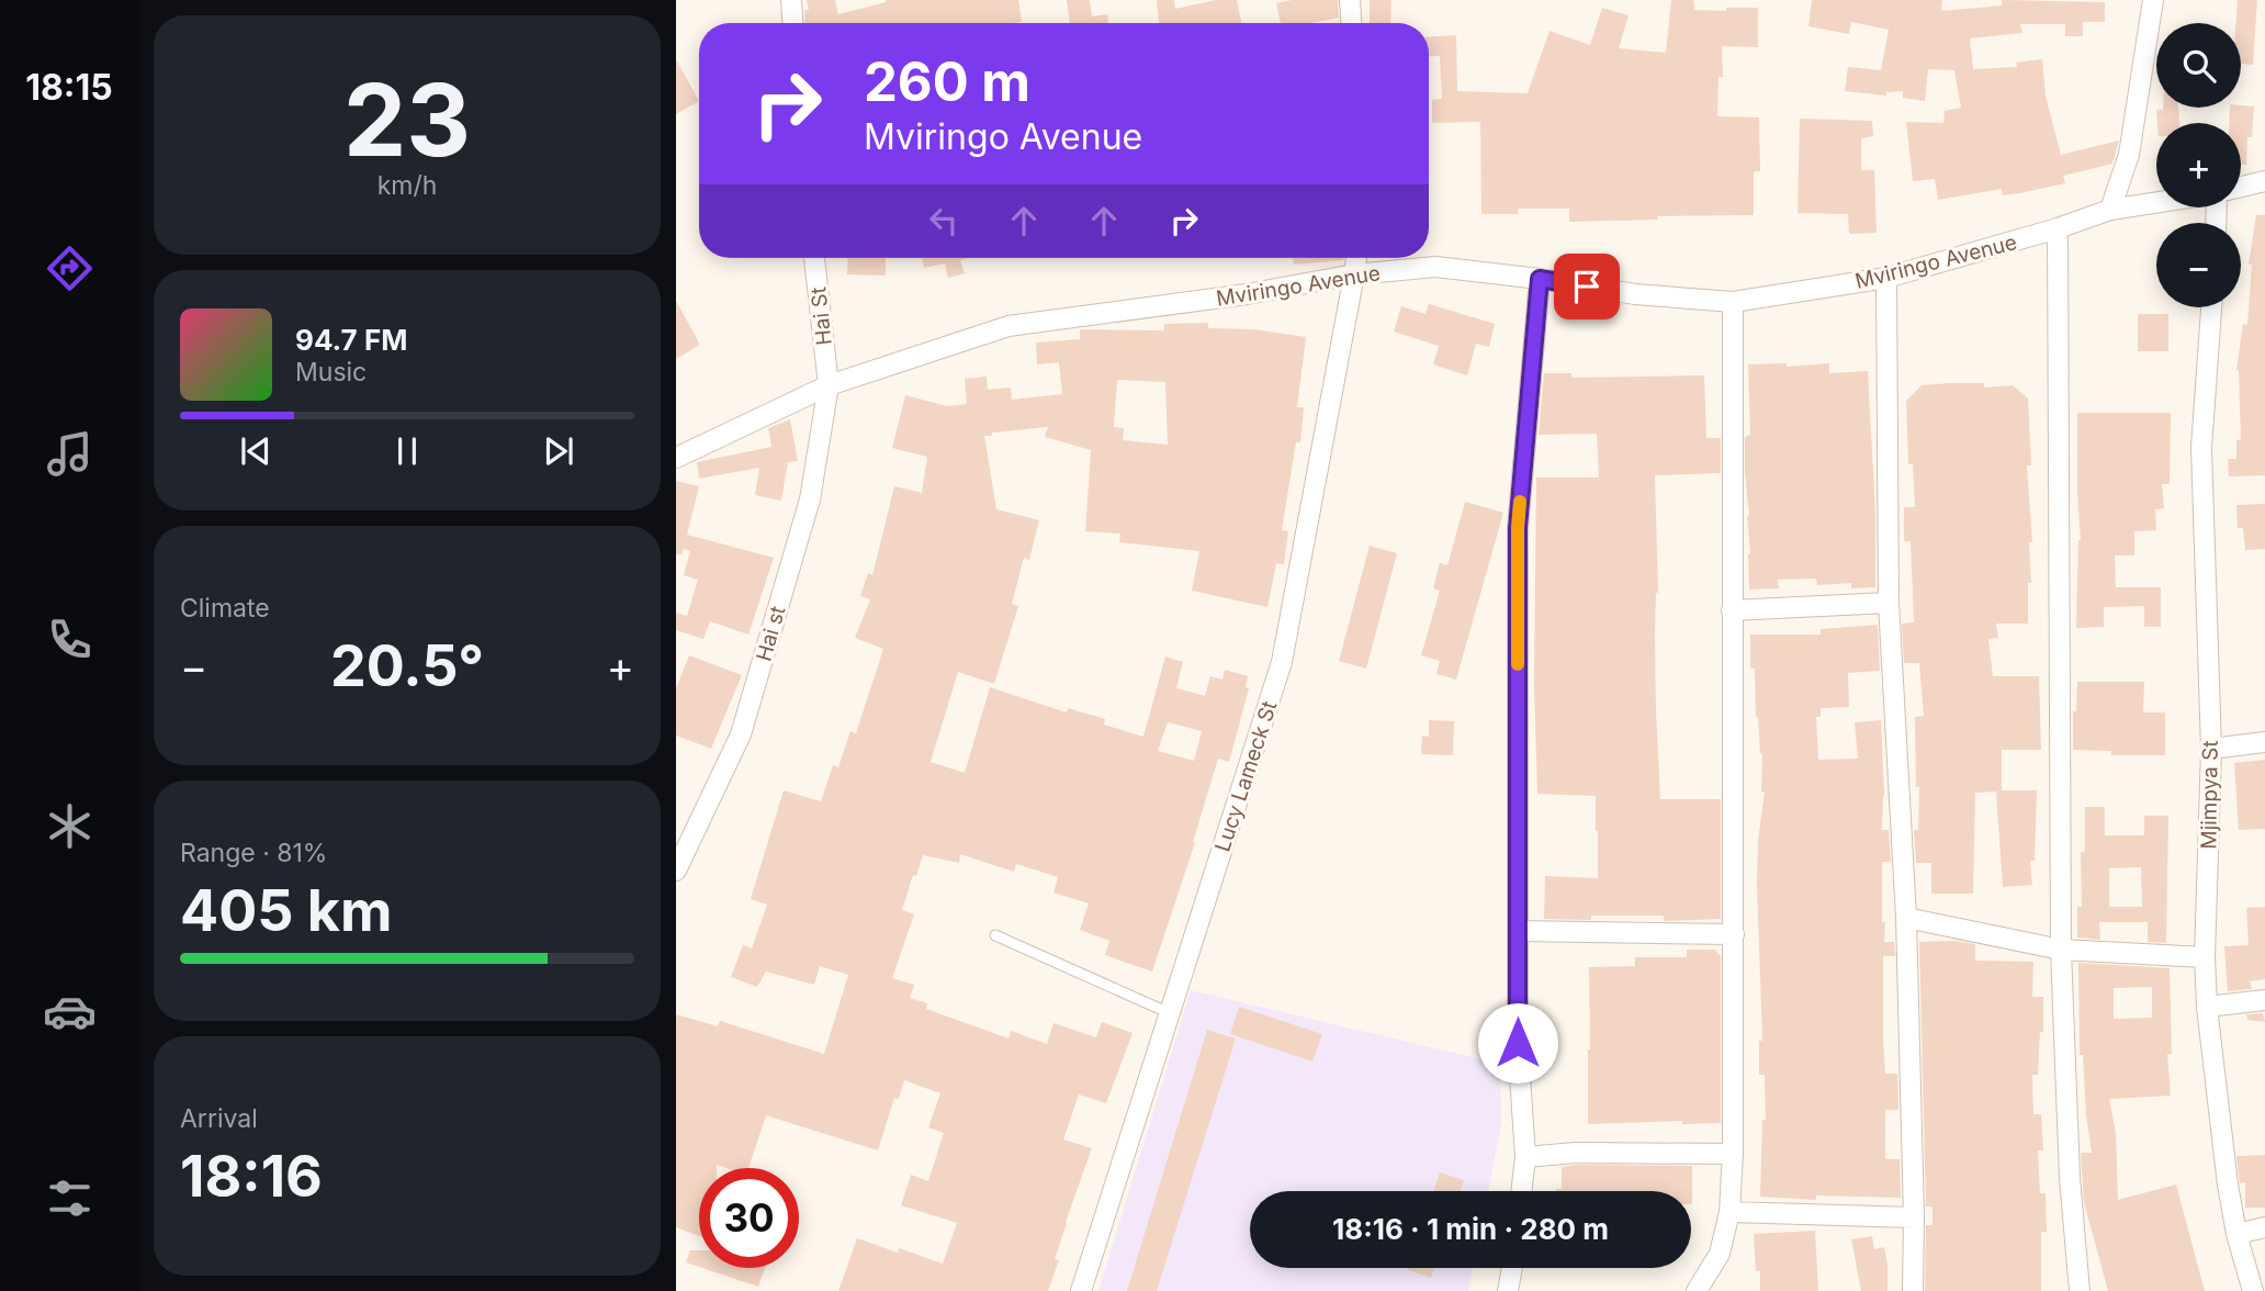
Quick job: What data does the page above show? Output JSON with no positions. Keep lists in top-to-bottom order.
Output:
{
  "streets": {
    "street": [
      "Mviringo Avenue",
      "Hai St",
      "Hai st",
      "Lucy Lameck St",
      "Mjimpya St"
    ]
  },
  "crossings": [
    ["Mviringo Avenue", "Hai St"],
    ["Mviringo Avenue", "Hai st"],
    ["Mviringo Avenue", "Lucy Lameck St"],
    ["Hai St", "Hai st"]
  ],
  "page": {
    "tabs": "18:15",
    "tile": [
      ["23", "km/h"],
      "Climate",
      ["Range · 81%", "405 km"],
      ["Arrival", "18:16"]
    ],
    "map_buttons": ["+", "−"],
    "turn": ["260 m", "Mviringo Avenue"],
    "song": ["94.7 FM", "Music"],
    "heat": ["−", "20.5°", "+"],
    "limit": "30",
    "trip": "18:16 · 1 min · 280 m"
  }
}
